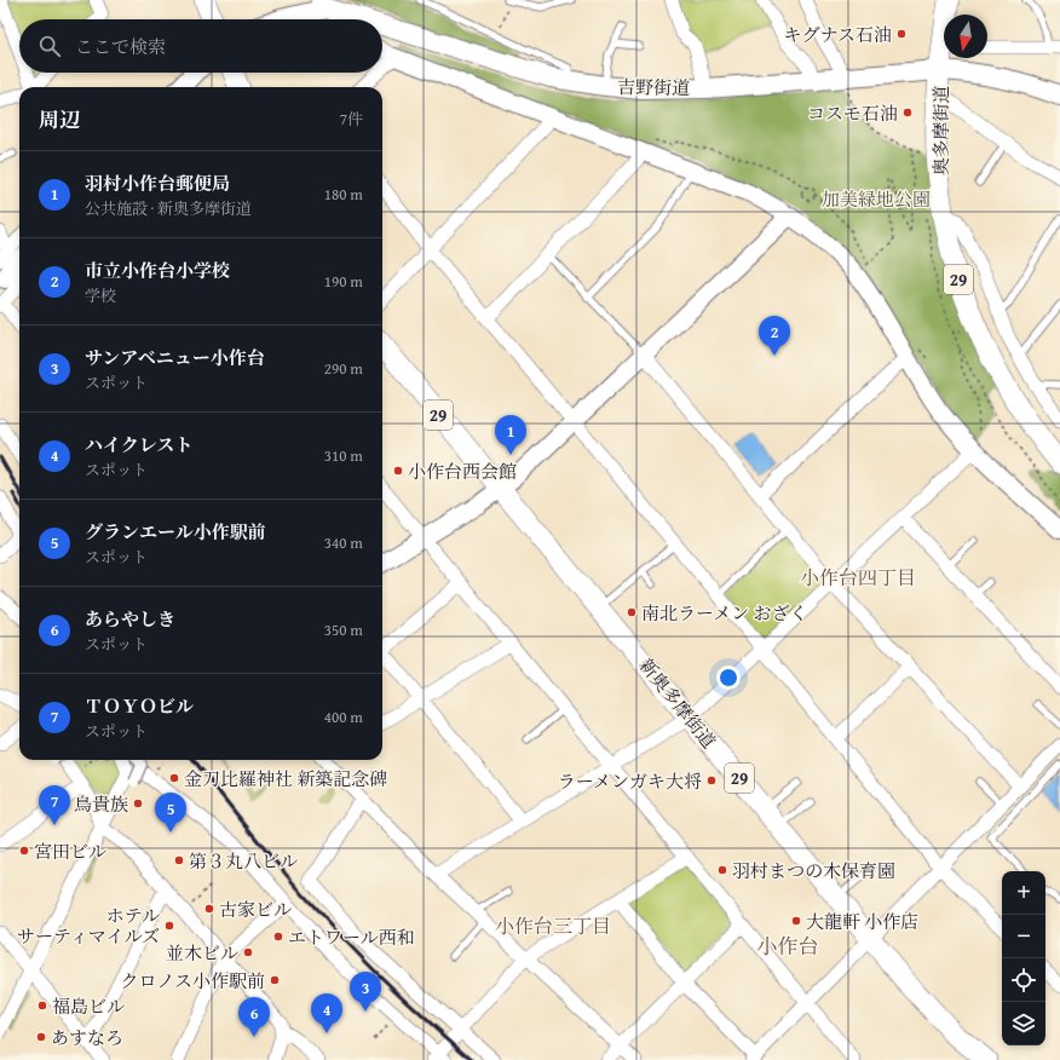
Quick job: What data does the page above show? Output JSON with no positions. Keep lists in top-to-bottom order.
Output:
{
  "streets": {
    "main road": [
      "吉野街道",
      "奥多摩街道",
      "29",
      "新奥多摩街道"
    ]
  },
  "crossings": [
    ["吉野街道", "奥多摩街道"]
  ],
  "districts": ["小作台四丁目", "小作台三丁目", "小作台"],
  "parks": ["加美緑地公園"],
  "places": [
    "キグナス石油",
    "コスモ石油",
    "小作台西会館",
    "南北ラーメン おざく",
    "金刀比羅神社 新築記念碑",
    "ラーメンガキ大将",
    "鳥貴族",
    "宮田ビル",
    "第３丸八ビル",
    "羽村まつの木保育園",
    "古家ビル",
    "大龍軒 小作店",
    "ホテル サーティマイルズ",
    "エトワール西和",
    "並木ビル",
    "クロノス小作駅前",
    "福島ビル",
    "あすなろ"
  ],
  "north": "bottom",
  "page": {
    "search": "ここで検索",
    "heading": ["周辺", "7件"],
    "list": [
      {
        "mark": "1",
        "name": "羽村小作台郵便局",
        "note": "公共施設 · 新奥多摩街道",
        "value": "180 m"
      },
      {
        "mark": "2",
        "name": "市立小作台小学校",
        "note": "学校",
        "value": "190 m"
      },
      {
        "mark": "3",
        "name": "サンアベニュー小作台",
        "note": "スポット",
        "value": "290 m"
      },
      {
        "mark": "4",
        "name": "ハイクレスト",
        "note": "スポット",
        "value": "310 m"
      },
      {
        "mark": "5",
        "name": "グランエール小作駅前",
        "note": "スポット",
        "value": "340 m"
      },
      {
        "mark": "6",
        "name": "あらやしき",
        "note": "スポット",
        "value": "350 m"
      },
      {
        "mark": "7",
        "name": "ＴＯＹＯビル",
        "note": "スポット",
        "value": "400 m"
      }
    ],
    "pins": [
      "2",
      "1",
      "7",
      "5",
      "3",
      "4",
      "6"
    ],
    "map_buttons": ["+", "−"]
  }
}
